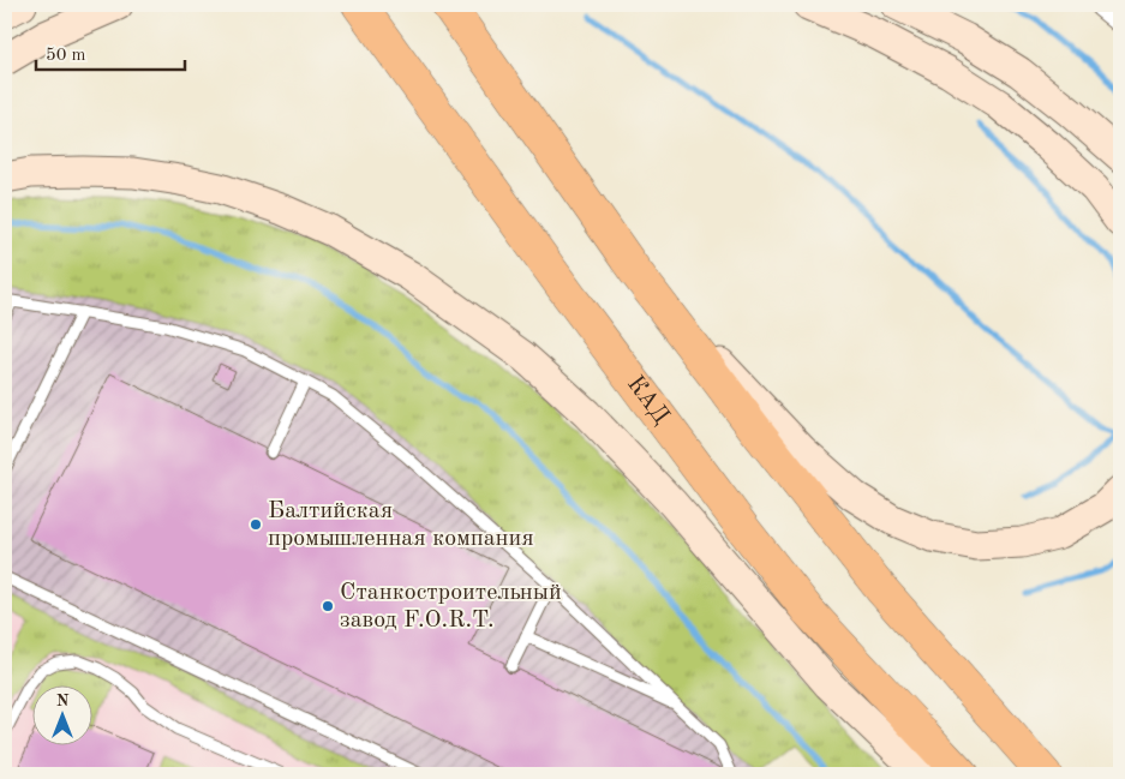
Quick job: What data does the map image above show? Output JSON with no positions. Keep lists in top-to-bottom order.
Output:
{
  "streets": {
    "highway": ["КАД"]
  },
  "places": ["Балтийская промышленная компания", "Станкостроительный завод F.O.R.T."],
  "scale_bar": "50 m",
  "north": "top"
}
